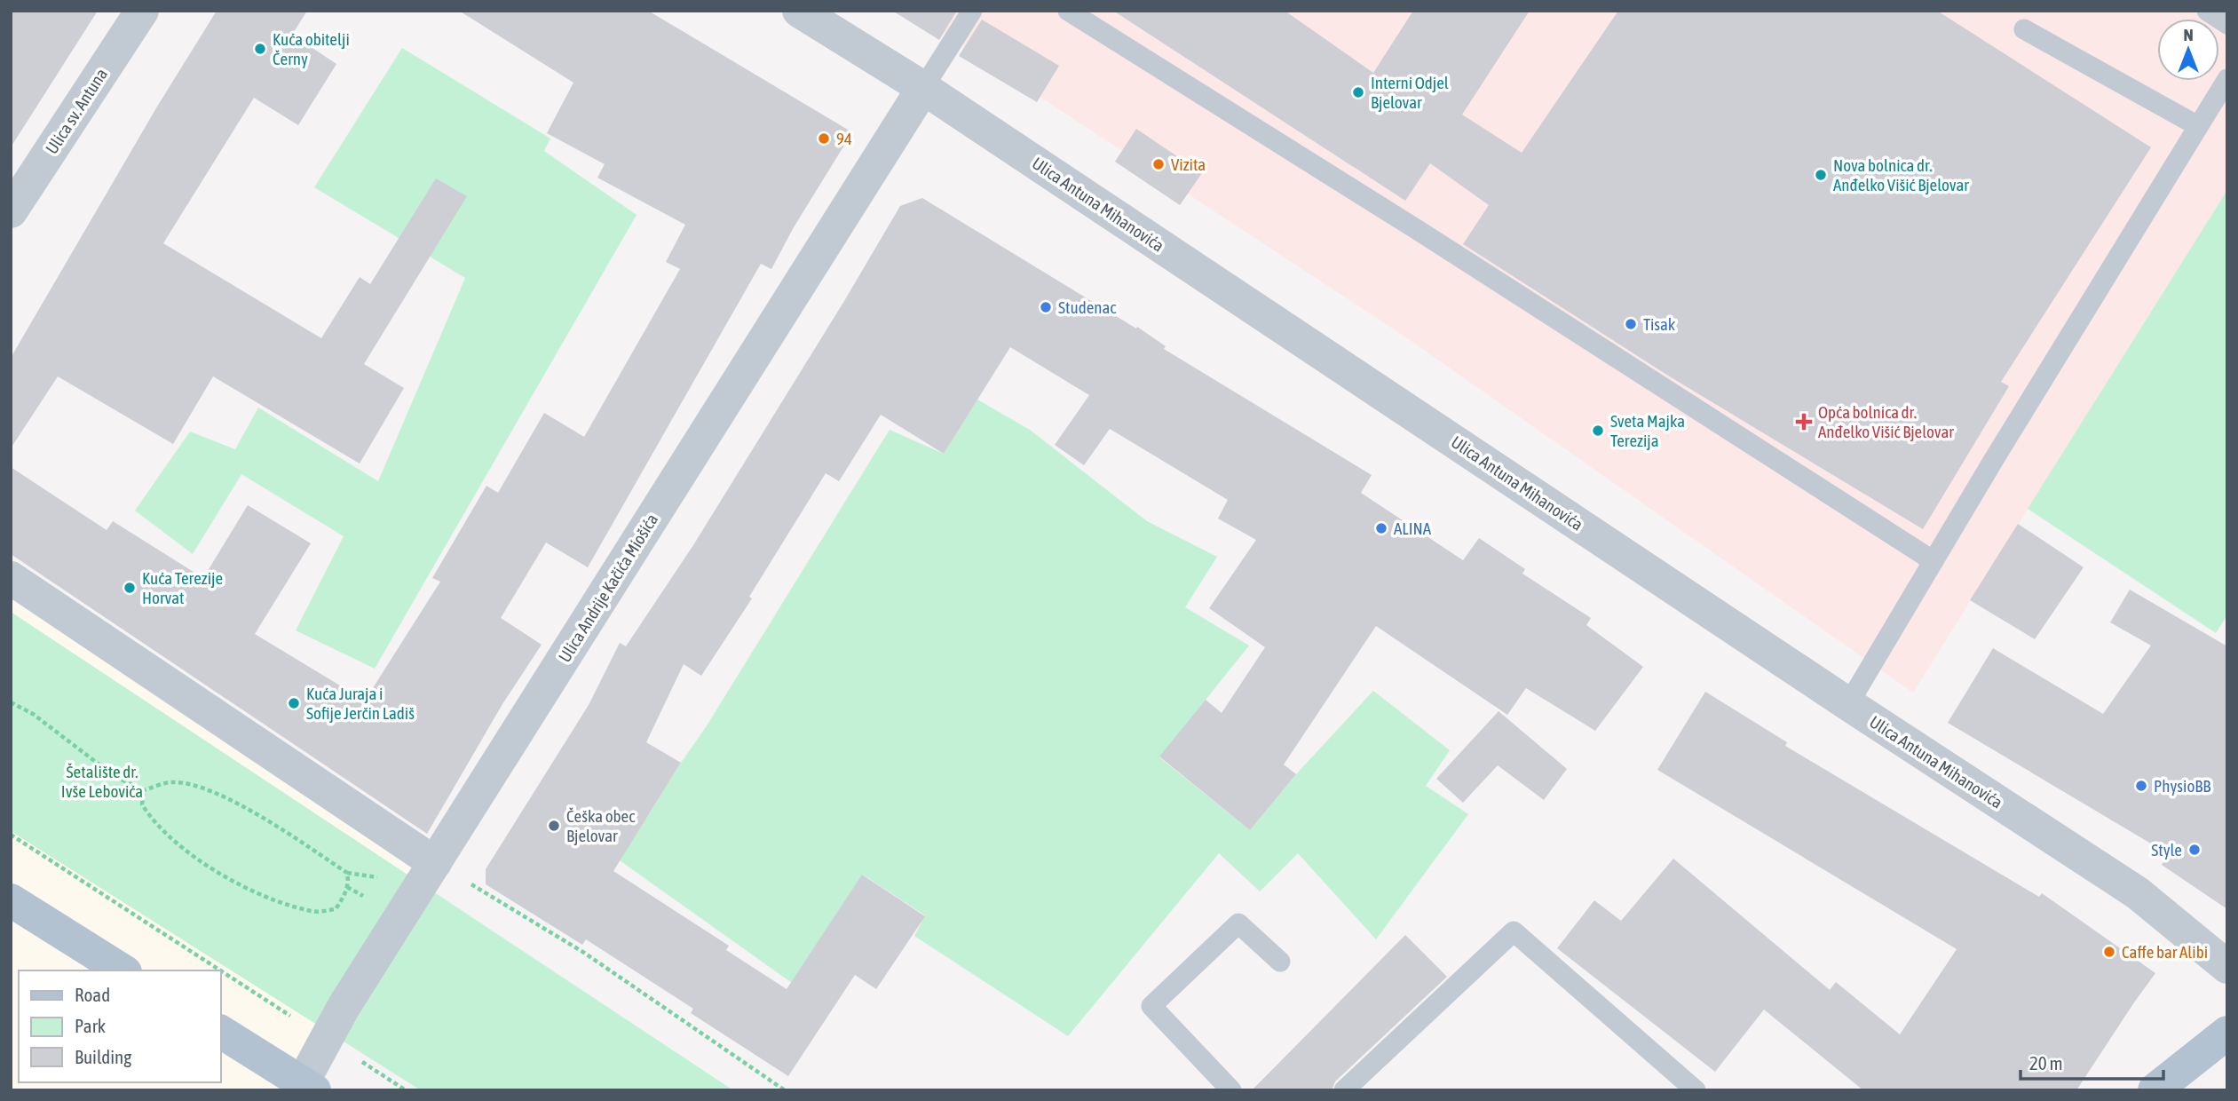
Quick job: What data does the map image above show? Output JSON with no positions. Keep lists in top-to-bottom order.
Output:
{
  "streets": {
    "street": ["Ulica sv. Antuna", "Ulica Antuna Mihanovića", "Ulica Andrije Kačića Miošića"]
  },
  "crossings": [
    ["Ulica Antuna Mihanovića", "Ulica Andrije Kačića Miošića"]
  ],
  "parks": ["Šetalište dr. Ivše Lebovića"],
  "places": {
    "other": [
      "Kuća obitelji Černy",
      "Interni Odjel Bjelovar",
      "94",
      "Vizita",
      "Nova bolnica dr. Anđelko Višić Bjelovar",
      "Studenac",
      "Tisak",
      "Sveta Majka Terezija",
      "ALINA",
      "Kuća Terezije Horvat",
      "Kuća Juraja i Sofije Jerčin Ladiš",
      "PhysioBB",
      "Češka obec Bjelovar",
      "Style",
      "Caffe bar Alibi"
    ],
    "health": ["Opća bolnica dr. Anđelko Višić Bjelovar"]
  },
  "legend": ["Road", "Park", "Building"],
  "scale_bar": "20 m",
  "north": "top"
}
